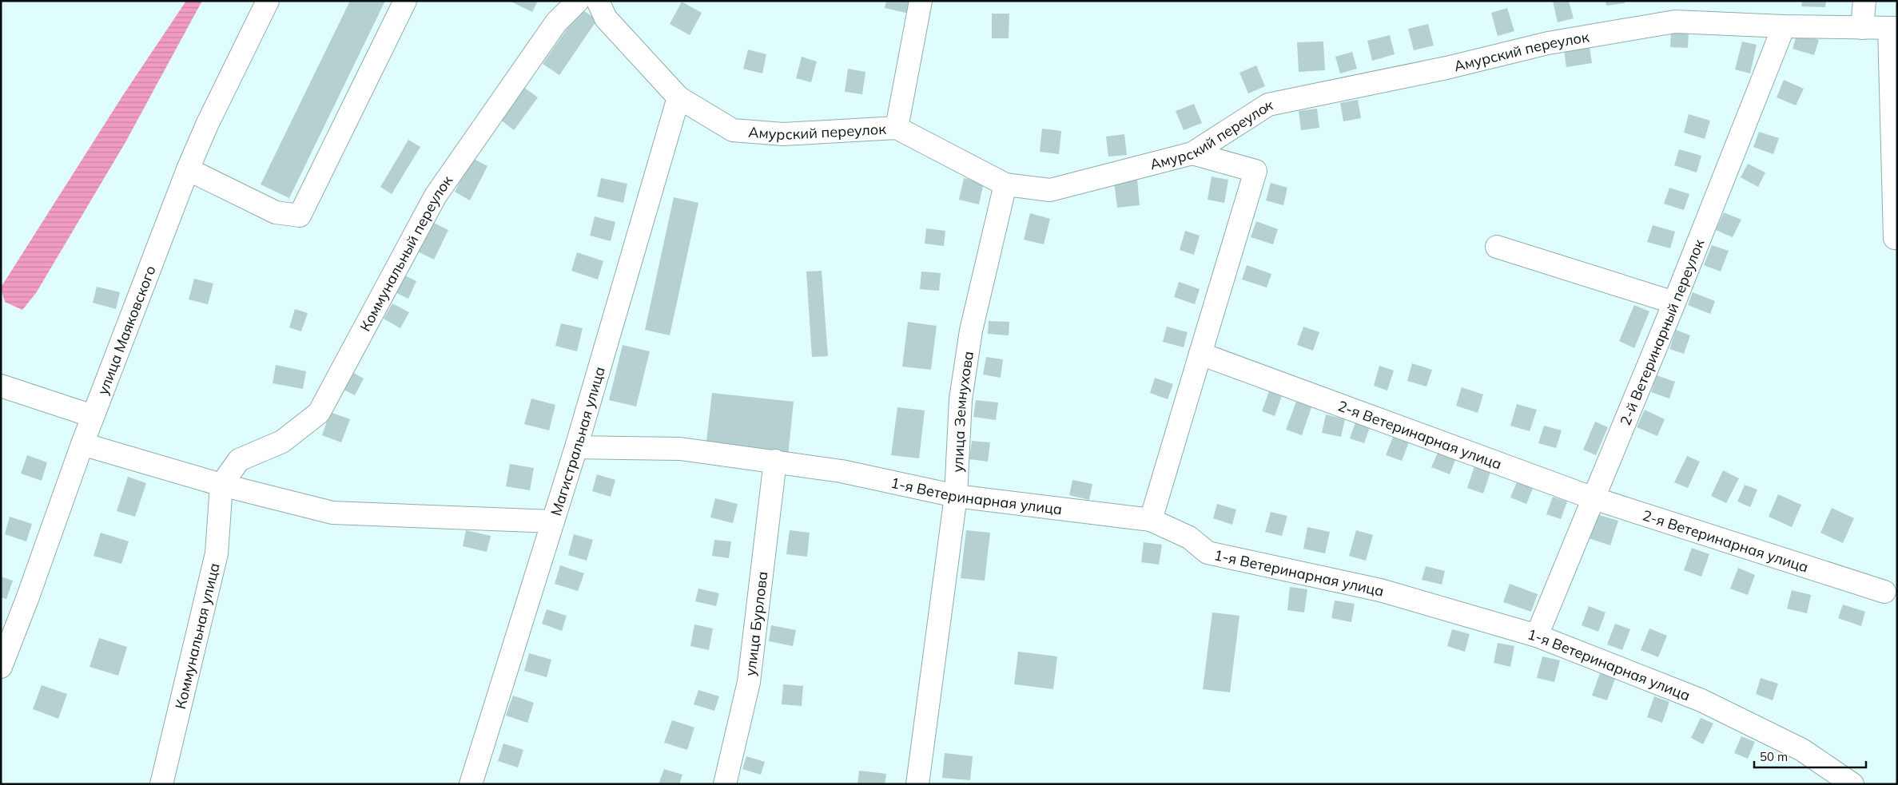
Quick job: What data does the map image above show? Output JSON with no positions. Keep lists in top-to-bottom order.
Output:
{
  "streets": {
    "street": [
      "Амурский переулок",
      "Коммунальный переулок",
      "улица Маяковского",
      "2-й Ветеринарный переулок",
      "улица Земнухова",
      "2-я Ветеринарная улица",
      "Магистральная улица",
      "1-я Ветеринарная улица",
      "улица Бурлова",
      "Коммунальная улица"
    ]
  },
  "crossings": [
    ["Амурский переулок", "2-й Ветеринарный переулок"],
    ["Амурский переулок", "улица Земнухова"],
    ["Амурский переулок", "Магистральная улица"],
    ["Коммунальный переулок", "Коммунальная улица"],
    ["2-й Ветеринарный переулок", "2-я Ветеринарная улица"],
    ["2-й Ветеринарный переулок", "1-я Ветеринарная улица"],
    ["улица Земнухова", "1-я Ветеринарная улица"],
    ["Магистральная улица", "1-я Ветеринарная улица"],
    ["1-я Ветеринарная улица", "улица Бурлова"]
  ],
  "scale_bar": "50 m"
}
